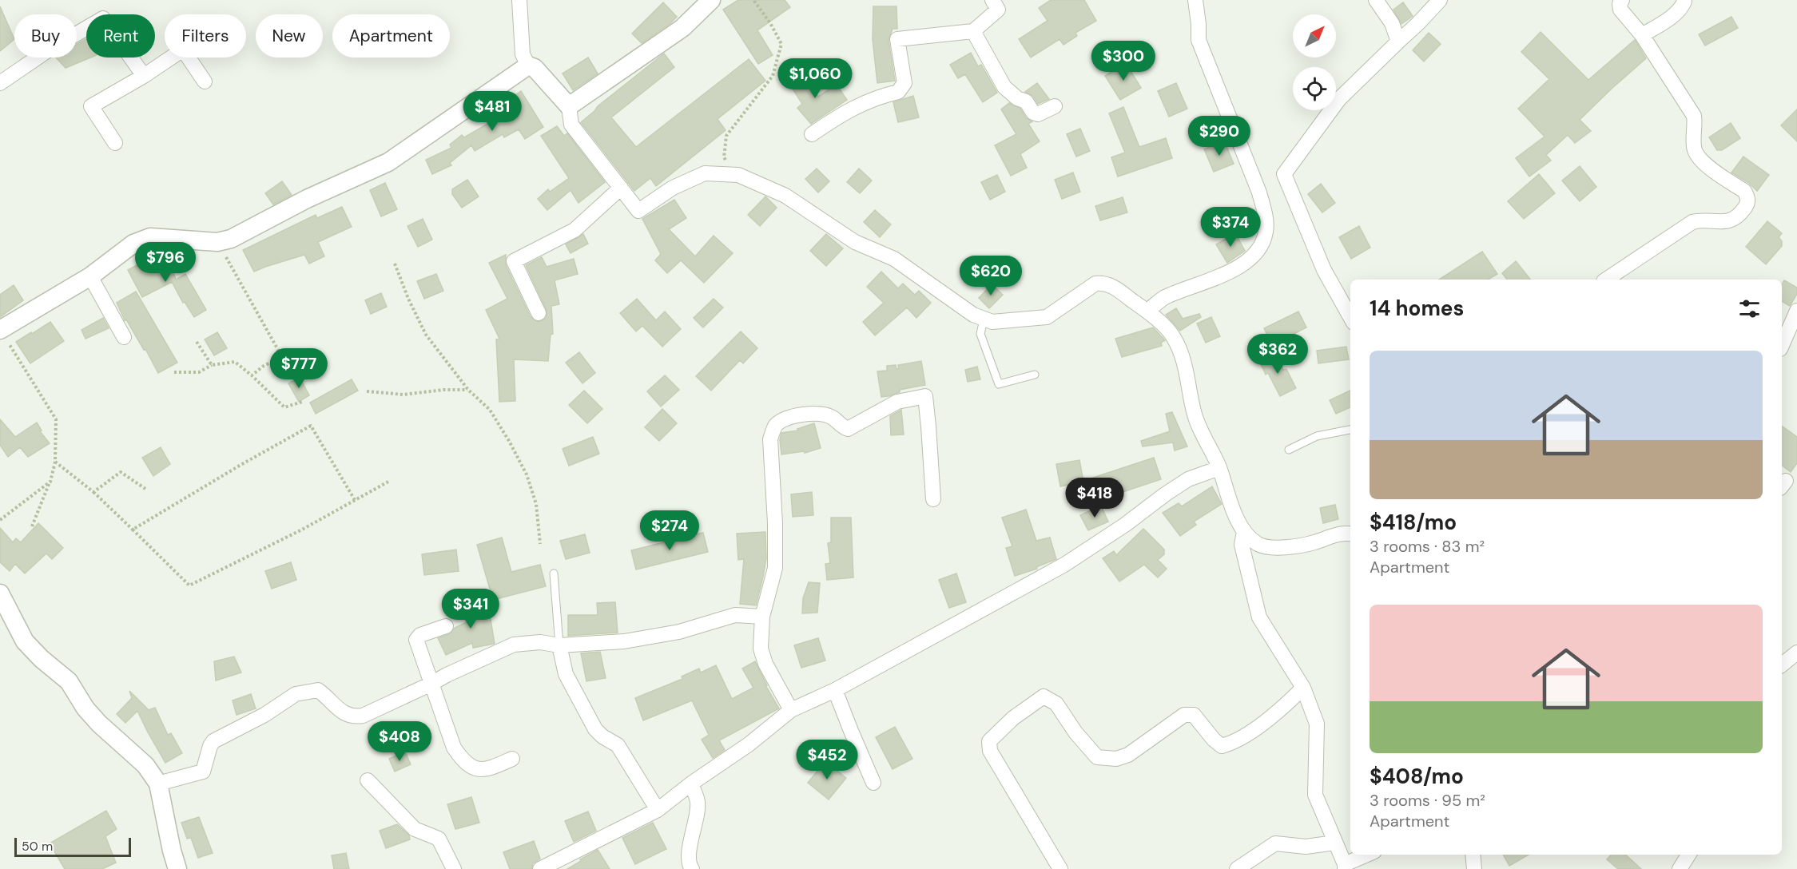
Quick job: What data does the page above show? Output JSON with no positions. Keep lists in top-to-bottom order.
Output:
{
  "scale_bar": "50 m",
  "north": "top right",
  "page": {
    "chip": [
      "Buy",
      "Rent",
      "Filters",
      "New",
      "Apartment"
    ],
    "price": [
      "$300",
      "$1,060",
      "$481",
      "$290",
      "$374",
      "$796",
      "$620",
      "$362",
      "$777",
      "$418",
      "$274",
      "$341",
      "$408",
      "$452"
    ],
    "heading": "14 homes",
    "list": [
      {
        "name": "$418/mo",
        "note": "3 rooms · 83 m² · Apartment"
      },
      {
        "name": "$408/mo",
        "note": "3 rooms · 95 m² · Apartment"
      }
    ],
    "scale": "50 m"
  }
}
